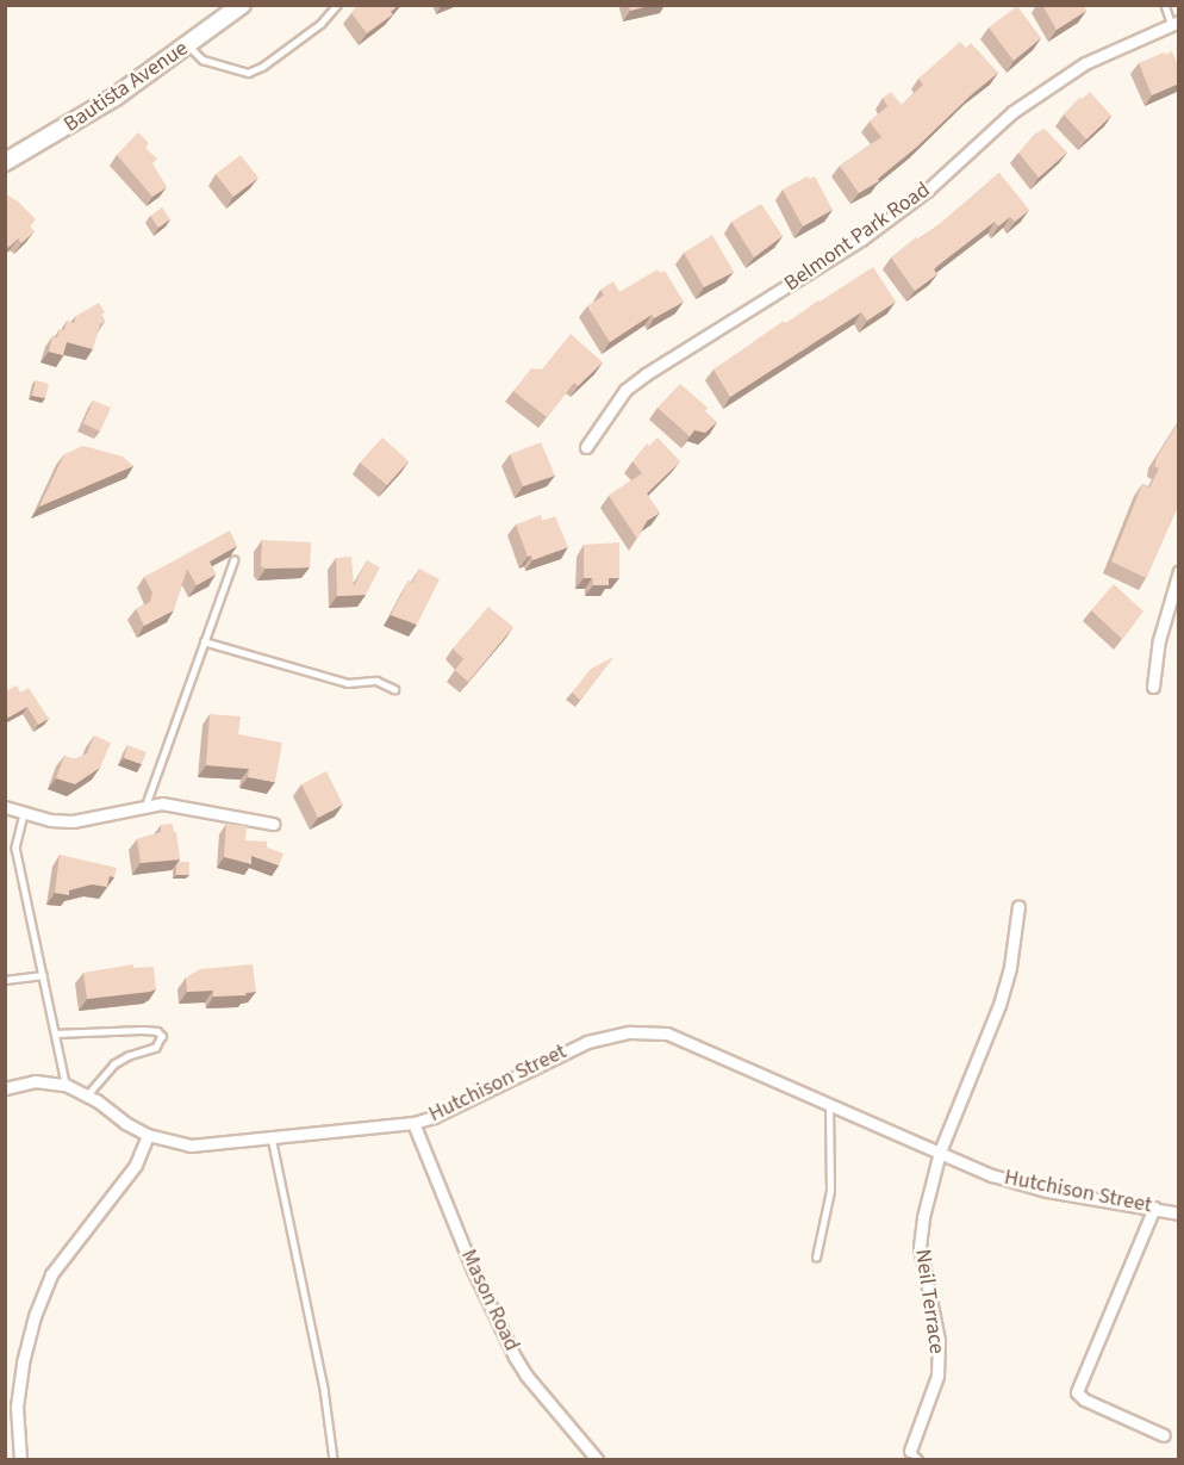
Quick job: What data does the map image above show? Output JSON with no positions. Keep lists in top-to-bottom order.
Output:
{
  "streets": {
    "street": [
      "Bautista Avenue",
      "Belmont Park Road",
      "Hutchison Street",
      "Mason Road",
      "Neil Terrace"
    ]
  },
  "crossings": [
    ["Hutchison Street", "Mason Road"],
    ["Hutchison Street", "Neil Terrace"]
  ]
}
